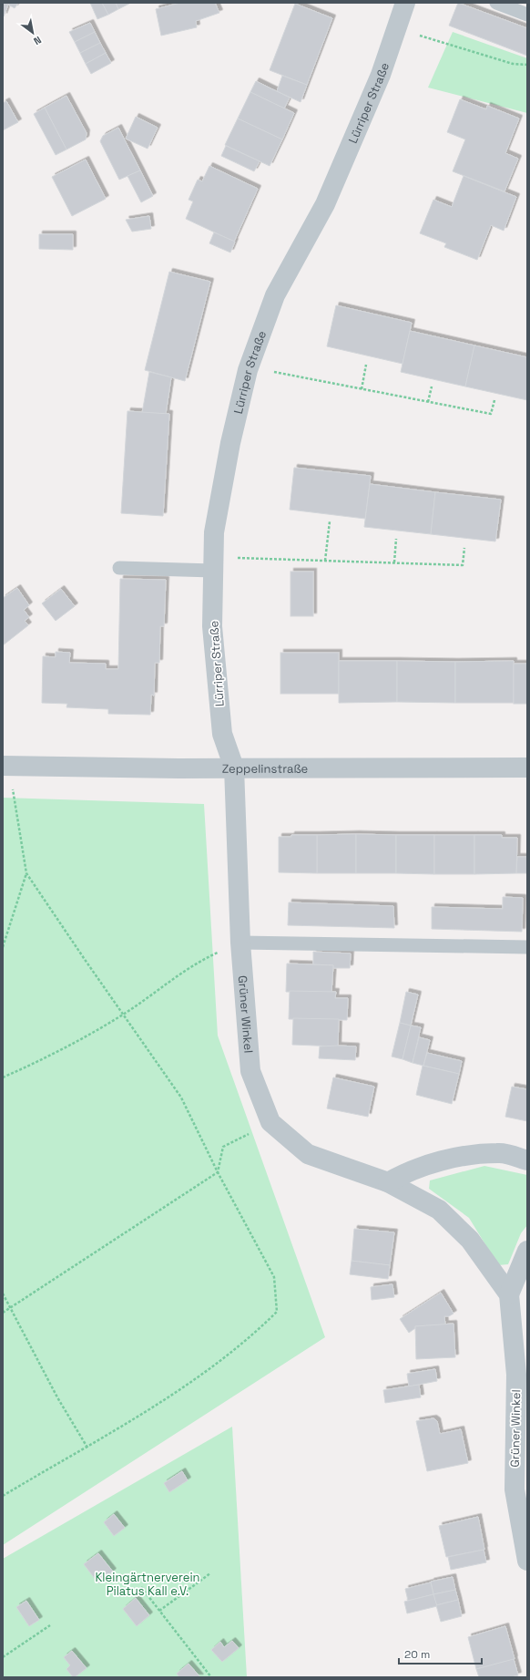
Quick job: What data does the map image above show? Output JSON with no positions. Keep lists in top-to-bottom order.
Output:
{
  "streets": {
    "street": ["Lürriper Straße", "Zeppelinstraße", "Grüner Winkel"]
  },
  "crossings": [
    ["Lürriper Straße", "Zeppelinstraße"],
    ["Lürriper Straße", "Grüner Winkel"],
    ["Zeppelinstraße", "Grüner Winkel"]
  ],
  "parks": ["Kleingärtnerverein Pilatus Kall e.V."],
  "scale_bar": "20 m",
  "north": "bottom right"
}
